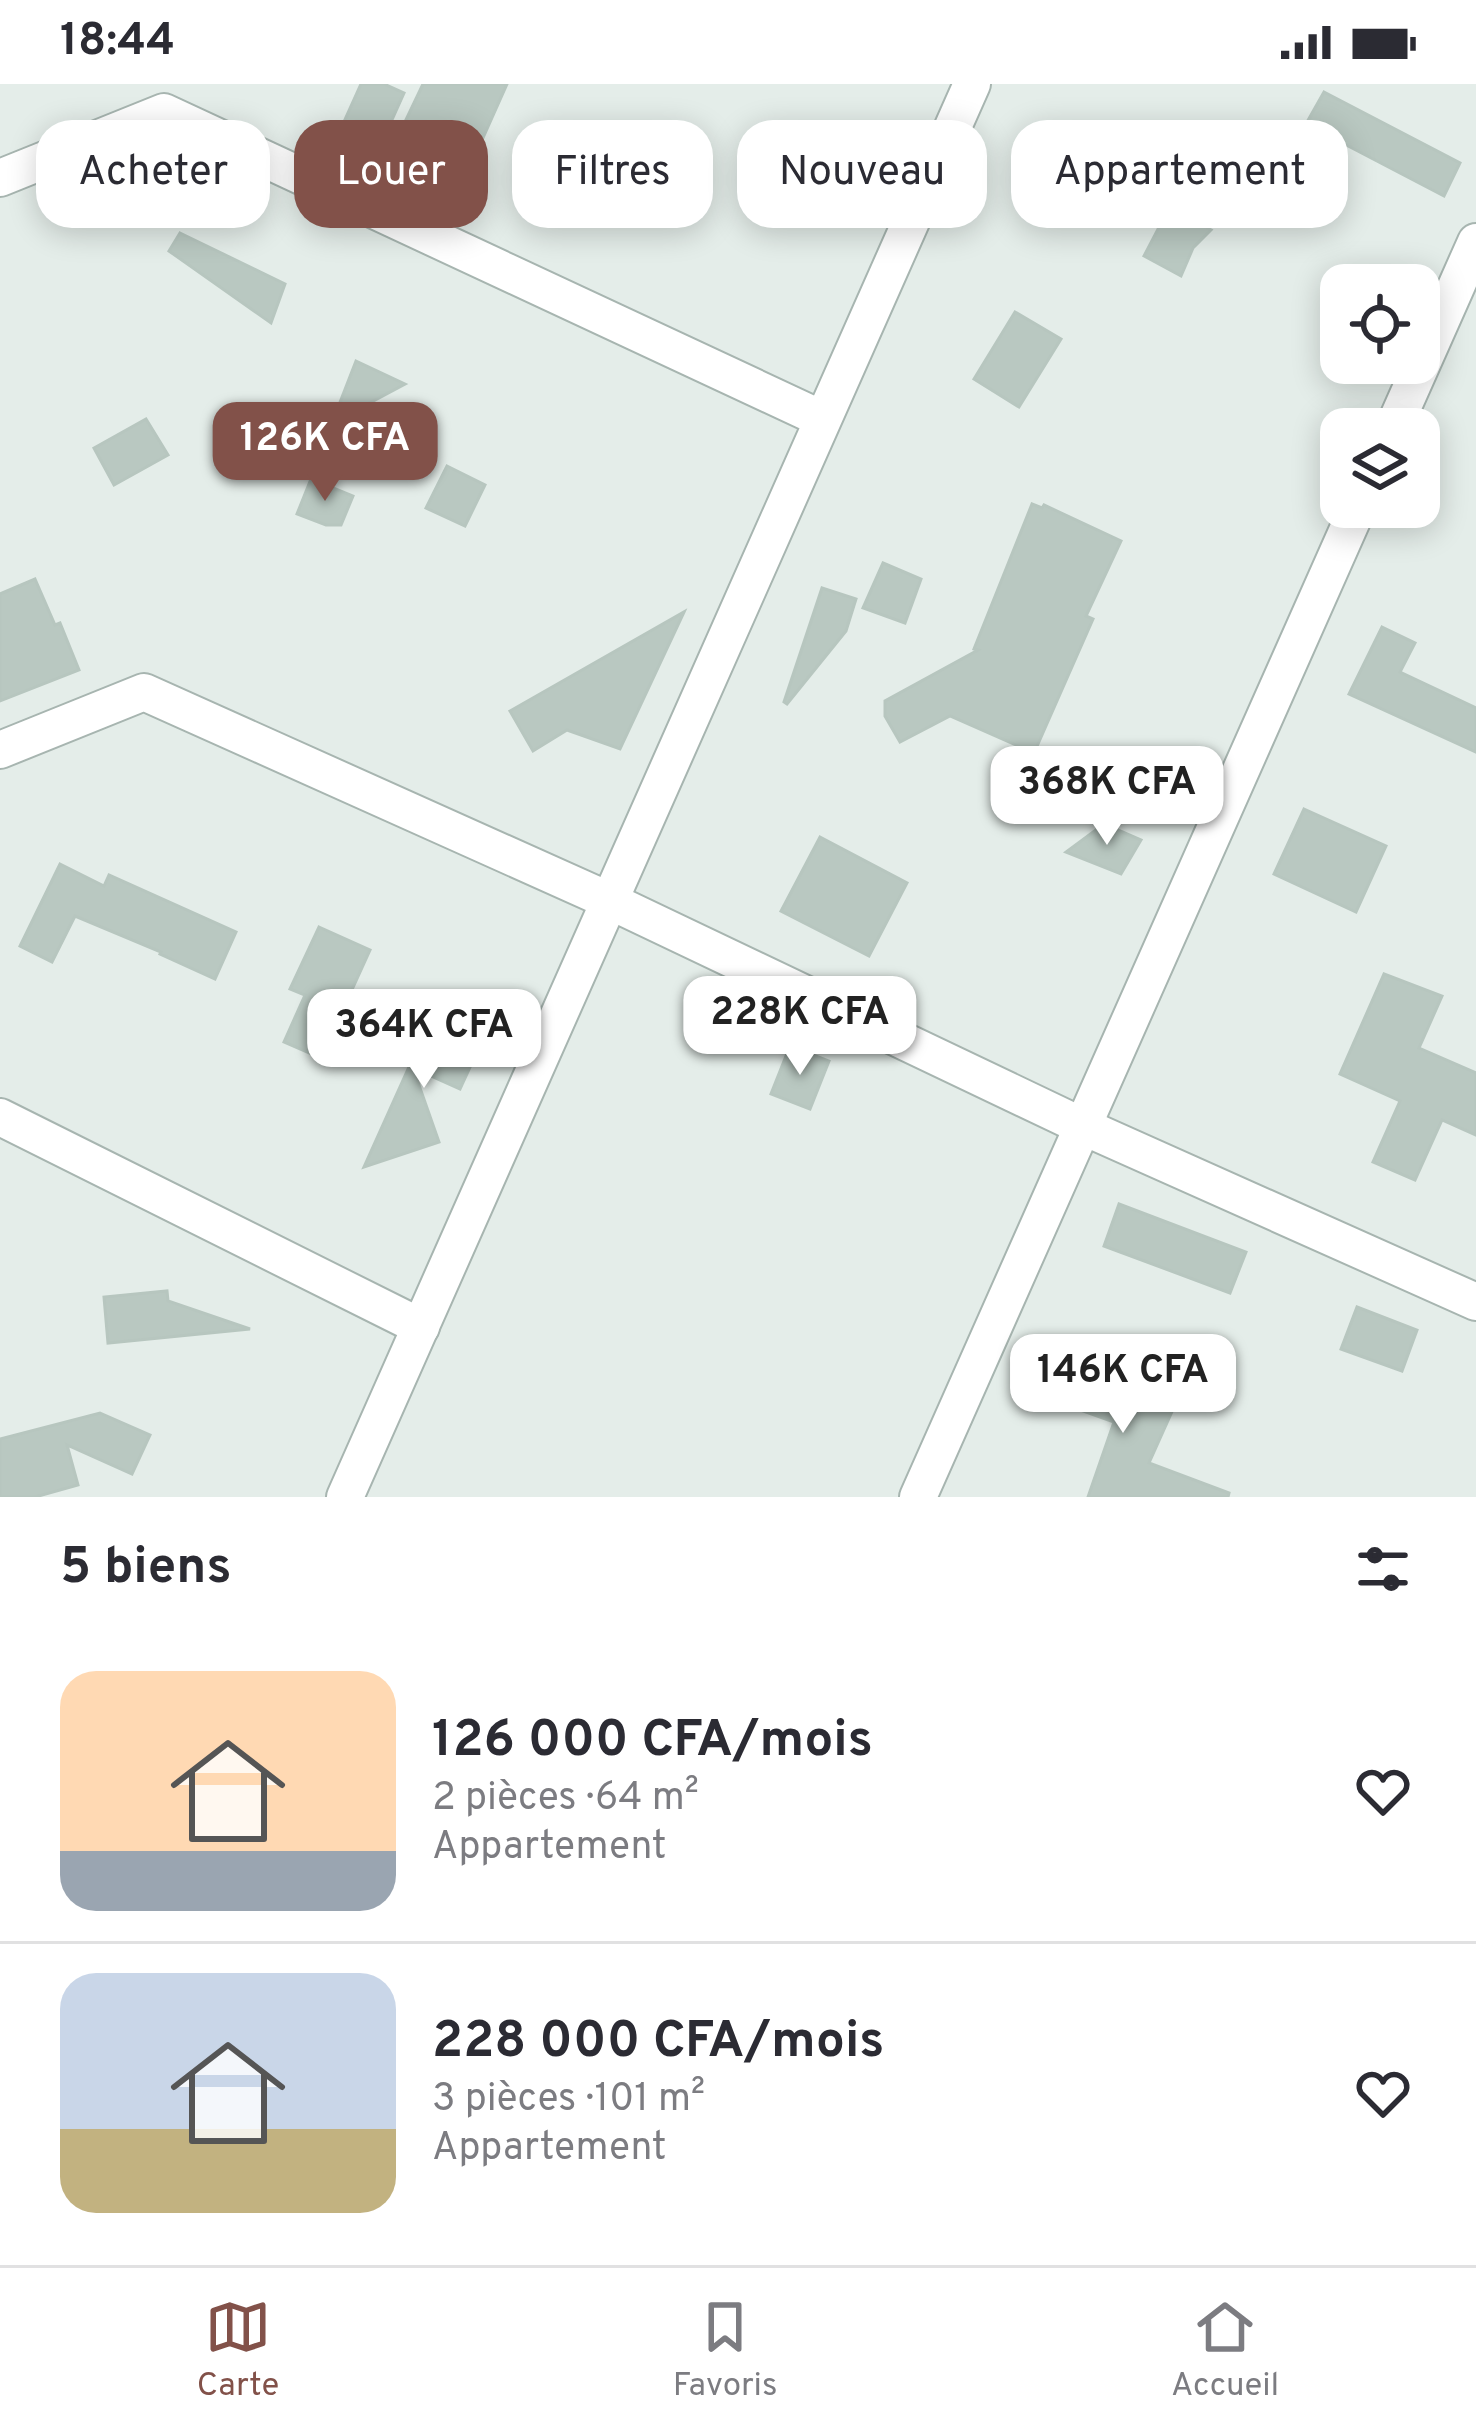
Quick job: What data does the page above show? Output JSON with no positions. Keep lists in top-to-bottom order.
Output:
{
  "page": {
    "status": "18:44",
    "chip": [
      "Acheter",
      "Louer",
      "Filtres",
      "Nouveau",
      "Appartement"
    ],
    "price": [
      "126K CFA",
      "368K CFA",
      "228K CFA",
      "364K CFA",
      "146K CFA"
    ],
    "heading": "5 biens",
    "list": [
      {
        "name": "126 000 CFA/mois",
        "note": "2 pièces · 64 m² · Appartement"
      },
      {
        "name": "228 000 CFA/mois",
        "note": "3 pièces · 101 m² · Appartement"
      }
    ],
    "tabs": ["Carte", "Favoris", "Accueil"]
  }
}
